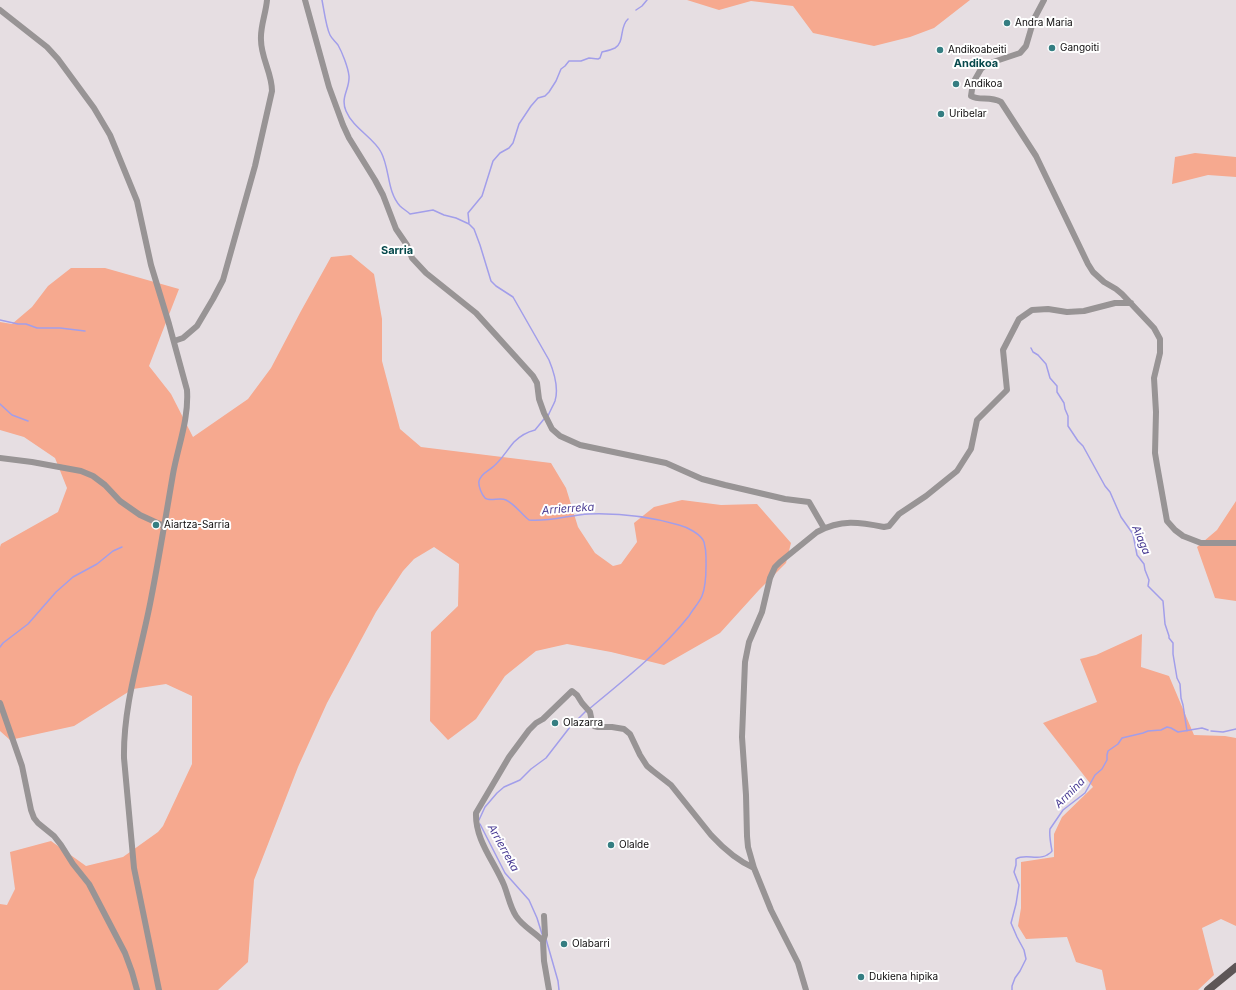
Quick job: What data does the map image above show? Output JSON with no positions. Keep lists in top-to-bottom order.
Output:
{
  "districts": ["Andikoa", "Sarria"],
  "water": ["Arrierreka", "Aiaga", "Armina"],
  "places": [
    "Andra Maria",
    "Gangoiti",
    "Andikoabeiti",
    "Andikoa",
    "Uribelar",
    "Aiartza-Sarria",
    "Olazarra",
    "Olalde",
    "Olabarri",
    "Dukiena hipika"
  ]
}
